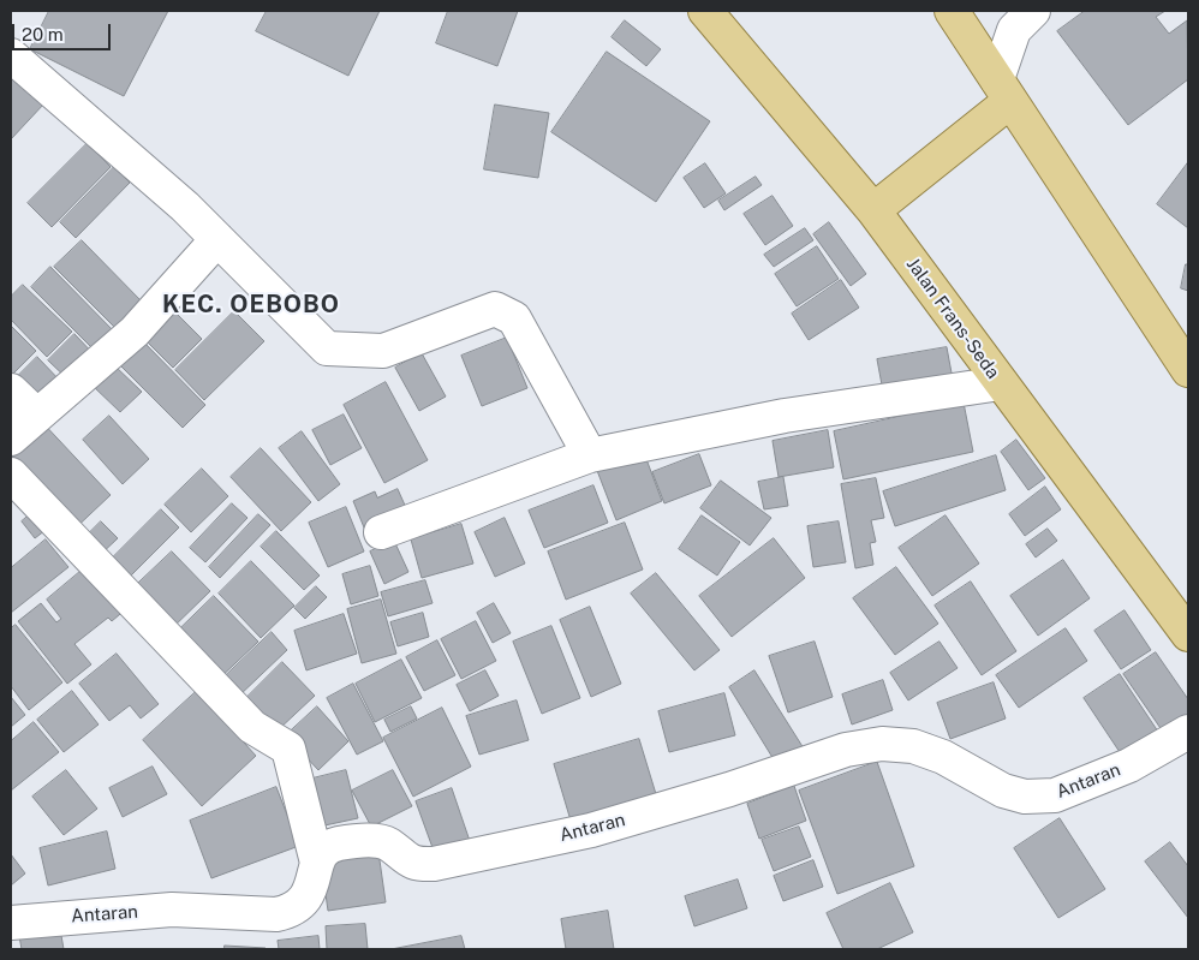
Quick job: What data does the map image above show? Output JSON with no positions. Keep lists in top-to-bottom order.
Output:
{
  "streets": {
    "main road": ["Jalan Frans-Seda"],
    "street": ["Antaran"]
  },
  "districts": ["KEC. OEBOBO"],
  "scale_bar": "20 m"
}
